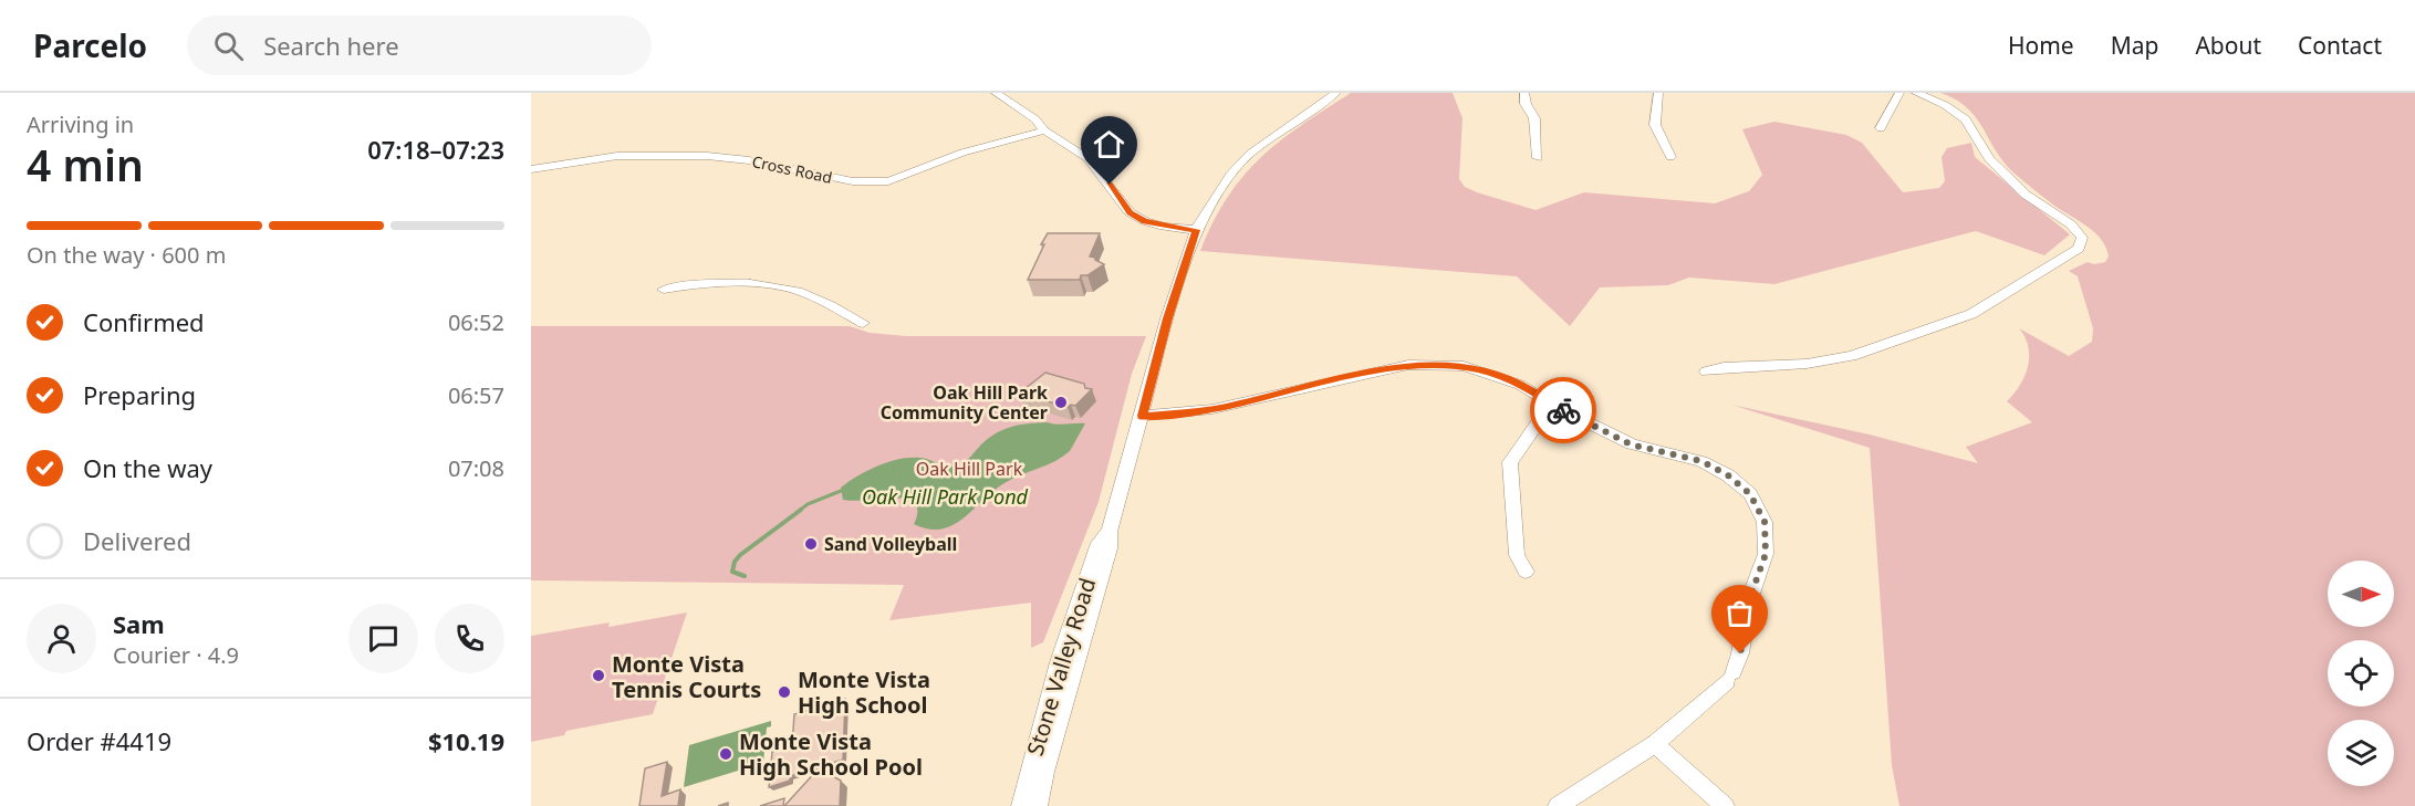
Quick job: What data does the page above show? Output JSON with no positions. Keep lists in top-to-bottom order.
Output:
{
  "streets": {
    "street": ["Cross Road", "Stone Valley Road"]
  },
  "water": ["Oak Hill Park Pond"],
  "parks": ["Oak Hill Park"],
  "places": [
    "Oak Hill Park Community Center",
    "Sand Volleyball",
    "Monte Vista Tennis Courts",
    "Monte Vista High School",
    "Monte Vista High School Pool"
  ],
  "north": "right",
  "page": {
    "header": "Parcelo",
    "search": "Search here",
    "nav": [
      "Home",
      "Map",
      "About",
      "Contact"
    ],
    "heading": ["4 min", "Arriving in", "07:18–07:23"],
    "panel": [
      "Sam",
      "Courier · 4.9",
      "Order #4419",
      "$10.19"
    ],
    "bar": "On the way · 600 m",
    "list": [
      ["Confirmed", "06:52"],
      ["Preparing", "06:57"],
      ["On the way", "07:08"],
      "Delivered"
    ]
  }
}
